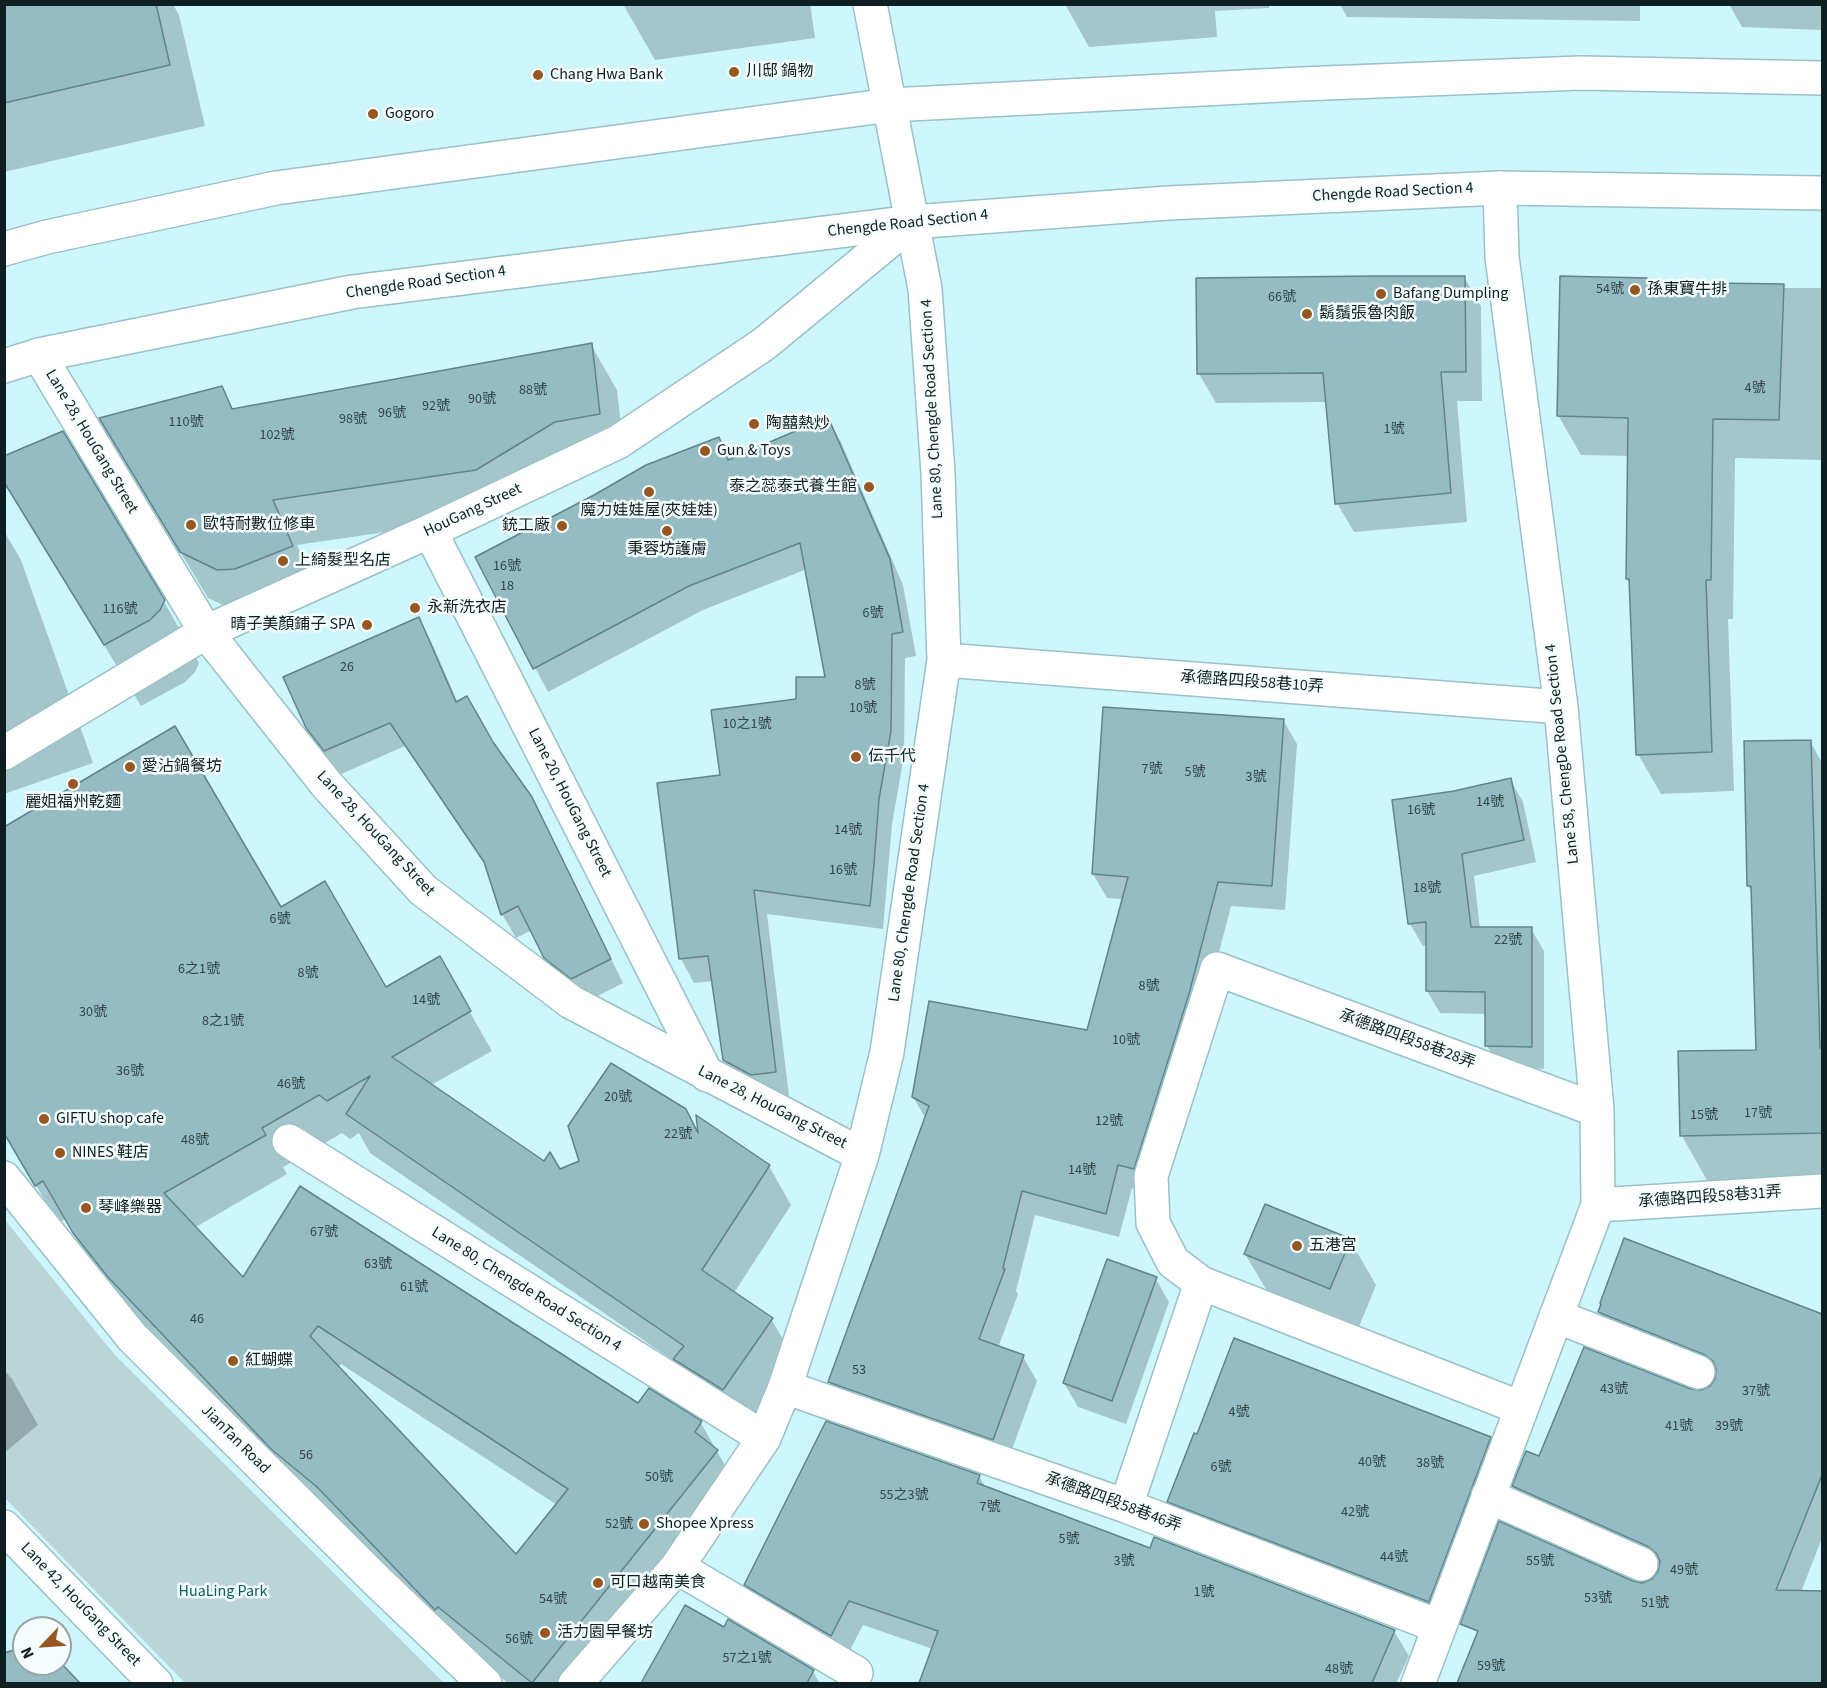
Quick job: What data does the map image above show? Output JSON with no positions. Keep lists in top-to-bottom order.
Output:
{
  "streets": {
    "street": [
      "Chengde Road Section 4",
      "Lane 80, Chengde Road Section 4",
      "Lane 28, HouGang Street",
      "HouGang Street",
      "承德路四段58巷10弄",
      "Lane 58, ChengDe Road Section 4",
      "Lane 20, HouGang Street",
      "承德路四段58巷28弄",
      "承德路四段58巷31弄",
      "JianTan Road",
      "承德路四段58巷46弄",
      "Lane 42, HouGang Street"
    ]
  },
  "crossings": [
    ["Chengde Road Section 4", "Lane 80, Chengde Road Section 4"],
    ["Chengde Road Section 4", "Lane 28, HouGang Street"],
    ["Chengde Road Section 4", "HouGang Street"],
    ["Chengde Road Section 4", "Lane 58, ChengDe Road Section 4"],
    ["Lane 80, Chengde Road Section 4", "Lane 28, HouGang Street"],
    ["Lane 80, Chengde Road Section 4", "HouGang Street"],
    ["Lane 80, Chengde Road Section 4", "承德路四段58巷10弄"],
    ["Lane 80, Chengde Road Section 4", "承德路四段58巷46弄"],
    ["Lane 28, HouGang Street", "HouGang Street"],
    ["Lane 28, HouGang Street", "Lane 20, HouGang Street"],
    ["HouGang Street", "Lane 20, HouGang Street"],
    ["承德路四段58巷10弄", "Lane 58, ChengDe Road Section 4"],
    ["Lane 58, ChengDe Road Section 4", "承德路四段58巷28弄"],
    ["Lane 58, ChengDe Road Section 4", "承德路四段58巷31弄"],
    ["Lane 58, ChengDe Road Section 4", "承德路四段58巷46弄"]
  ],
  "parks": ["HuaLing Park"],
  "places": [
    "川邸 鍋物",
    "Chang Hwa Bank",
    "Gogoro",
    "孫東寶牛排",
    "Bafang Dumpling",
    "鬍鬚張魯肉飯",
    "陶囍熱炒",
    "Gun & Toys",
    "泰之蕊泰式養生館",
    "魔力娃娃屋(夾娃娃)",
    "歐特耐數位修車",
    "銃工廠",
    "秉蓉坊護膚",
    "上綺髮型名店",
    "永新洗衣店",
    "晴子美顏鋪子 SPA",
    "伝千代",
    "愛沾鍋餐坊",
    "麗姐福州乾麵",
    "GIFTU shop cafe",
    "NINES 鞋店",
    "琴峰樂器",
    "五港宮",
    "紅蝴蝶",
    "Shopee Xpress",
    "可口越南美食",
    "活力園早餐坊"
  ],
  "house_numbers": [
    "54號",
    "66號",
    "4號",
    "88號",
    "90號",
    "92號",
    "96號",
    "98號",
    "110號",
    "1號",
    "102號",
    "16號",
    "18",
    "116號",
    "6號",
    "26",
    "8號",
    "10號",
    "10之1號",
    "7號",
    "5號",
    "3號",
    "14號",
    "16號",
    "14號",
    "16號",
    "18號",
    "6號",
    "22號",
    "6之1號",
    "8號",
    "8號",
    "14號",
    "30號",
    "8之1號",
    "10號",
    "36號",
    "46號",
    "20號",
    "17號",
    "15號",
    "12號",
    "22號",
    "48號",
    "14號",
    "67號",
    "63號",
    "61號",
    "46",
    "53",
    "43號",
    "37號",
    "4號",
    "41號",
    "39號",
    "56",
    "40號",
    "38號",
    "6號",
    "50號",
    "55之3號",
    "7號",
    "42號",
    "52號",
    "5號",
    "44號",
    "3號",
    "55號",
    "49號",
    "1號",
    "53號",
    "54號",
    "51號",
    "56號",
    "57之1號",
    "59號",
    "48號"
  ],
  "north": "bottom left"
}
